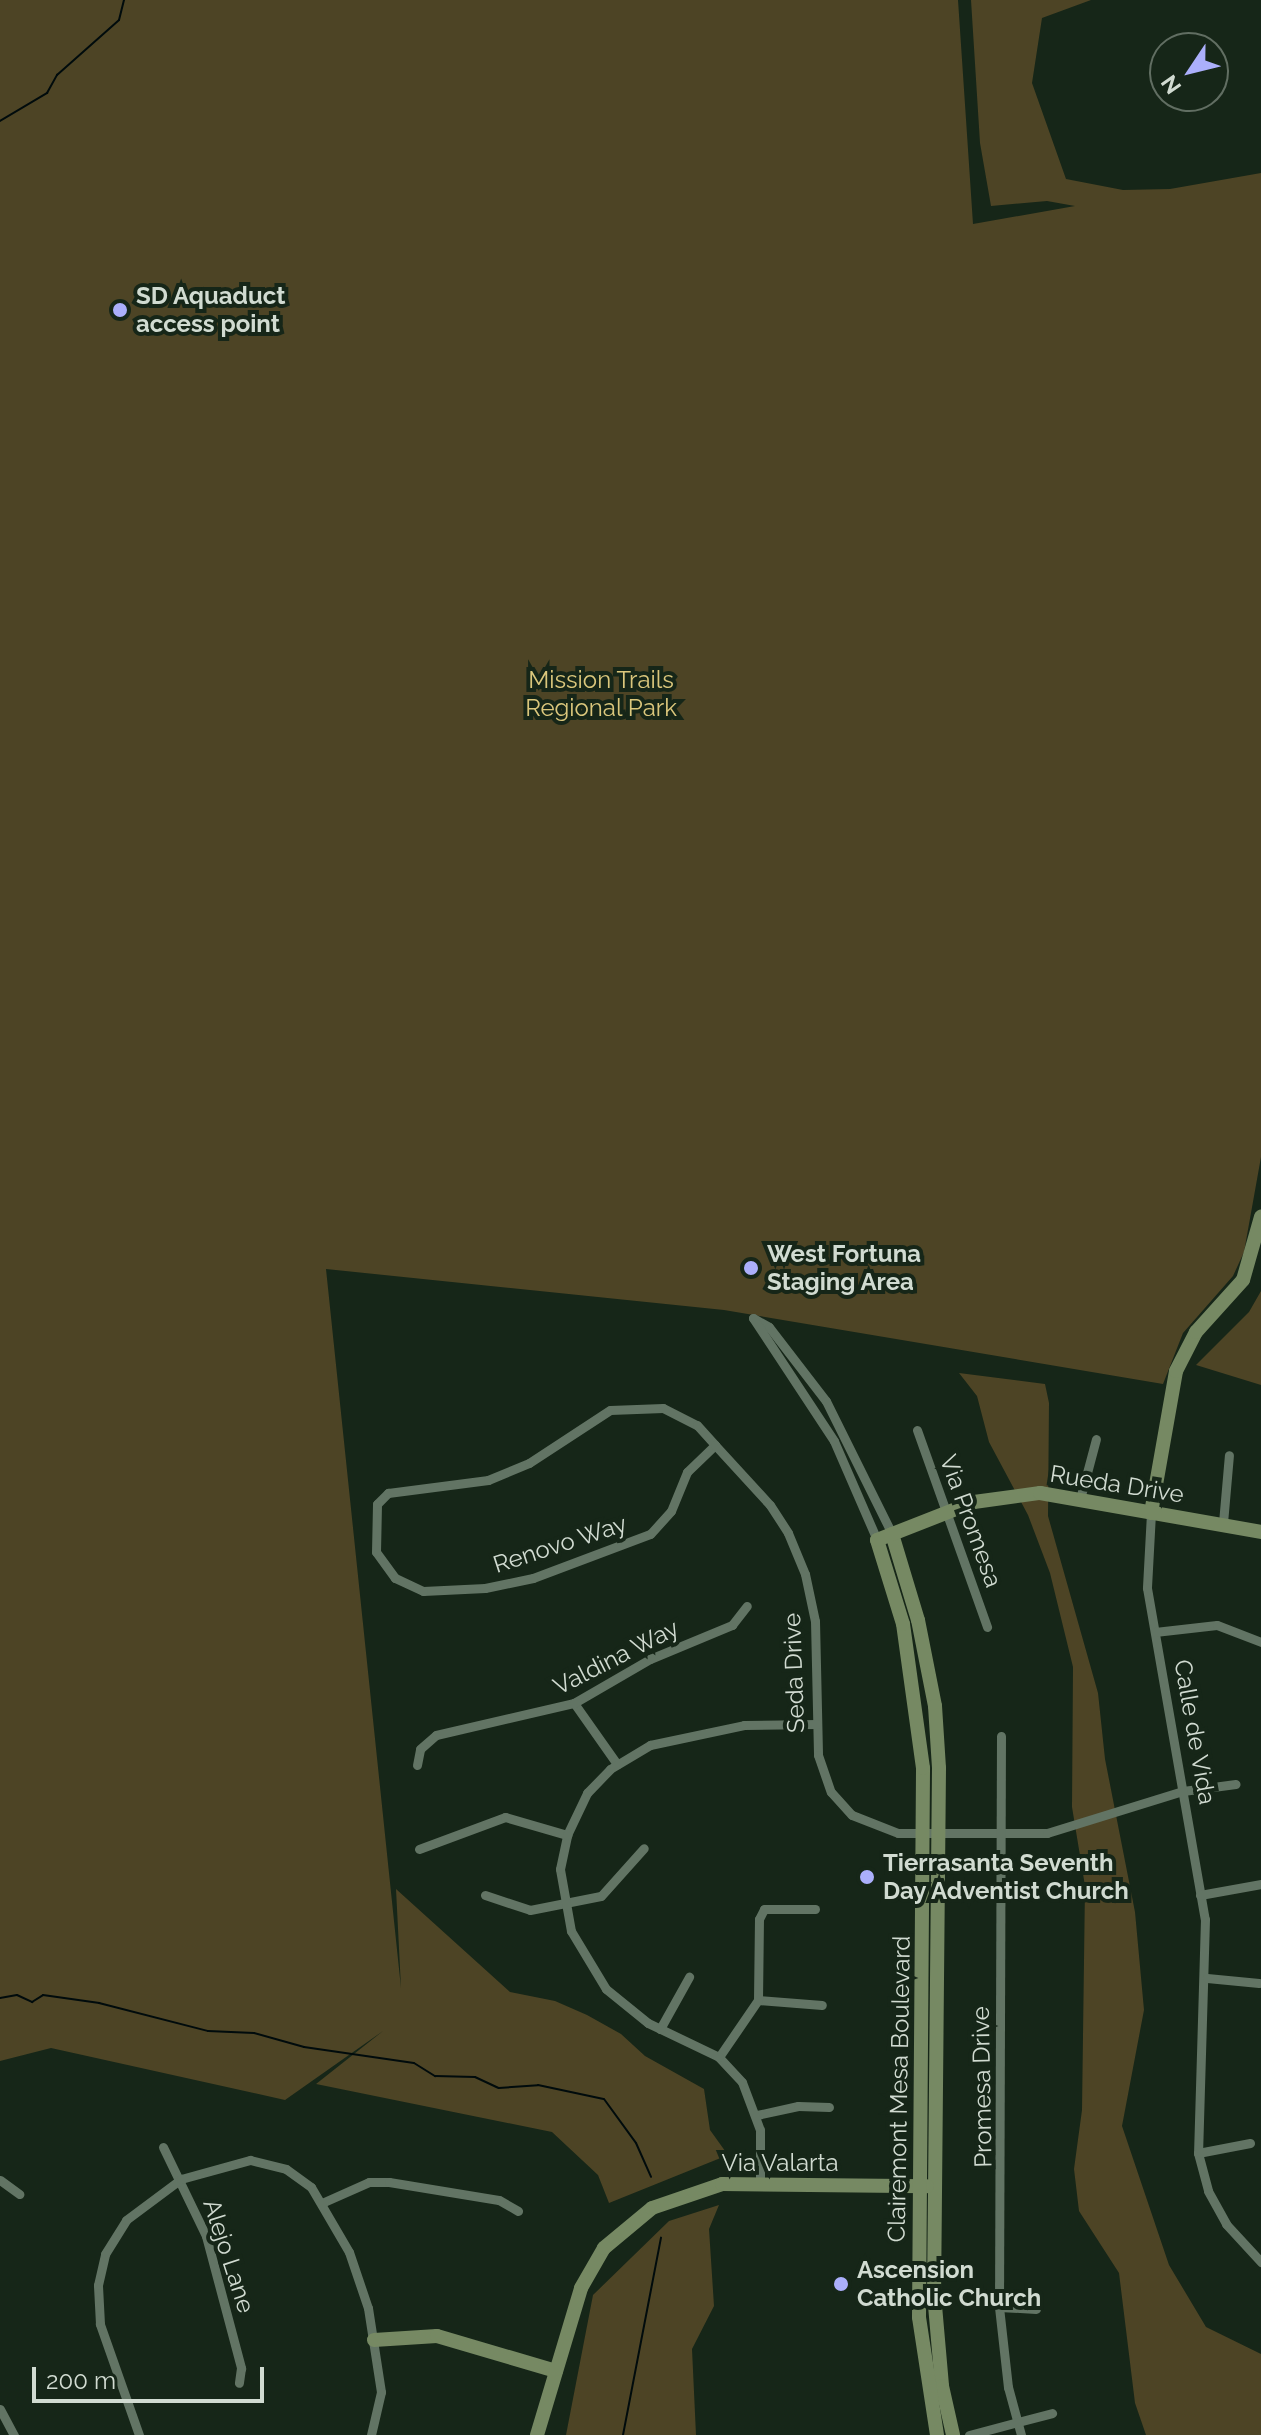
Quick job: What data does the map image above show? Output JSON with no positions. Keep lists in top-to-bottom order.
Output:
{
  "streets": {
    "street": [
      "Rueda Drive",
      "Via Promesa",
      "Renovo Way",
      "Valdina Way",
      "Seda Drive",
      "Calle de Vida",
      "Promesa Drive",
      "Clairemont Mesa Boulevard",
      "Via Valarta",
      "Alejo Lane"
    ]
  },
  "crossings": [
    ["Rueda Drive", "Via Promesa"],
    ["Rueda Drive", "Calle de Vida"],
    ["Rueda Drive", "Clairemont Mesa Boulevard"],
    ["Renovo Way", "Seda Drive"],
    ["Seda Drive", "Calle de Vida"],
    ["Seda Drive", "Promesa Drive"],
    ["Seda Drive", "Clairemont Mesa Boulevard"],
    ["Clairemont Mesa Boulevard", "Via Valarta"]
  ],
  "parks": ["Mission Trails Regional Park"],
  "places": [
    "SD Aquaduct access point",
    "West Fortuna Staging Area",
    "Tierrasanta Seventh Day Adventist Church",
    "Ascension Catholic Church"
  ],
  "scale_bar": "200 m",
  "north": "bottom left"
}
